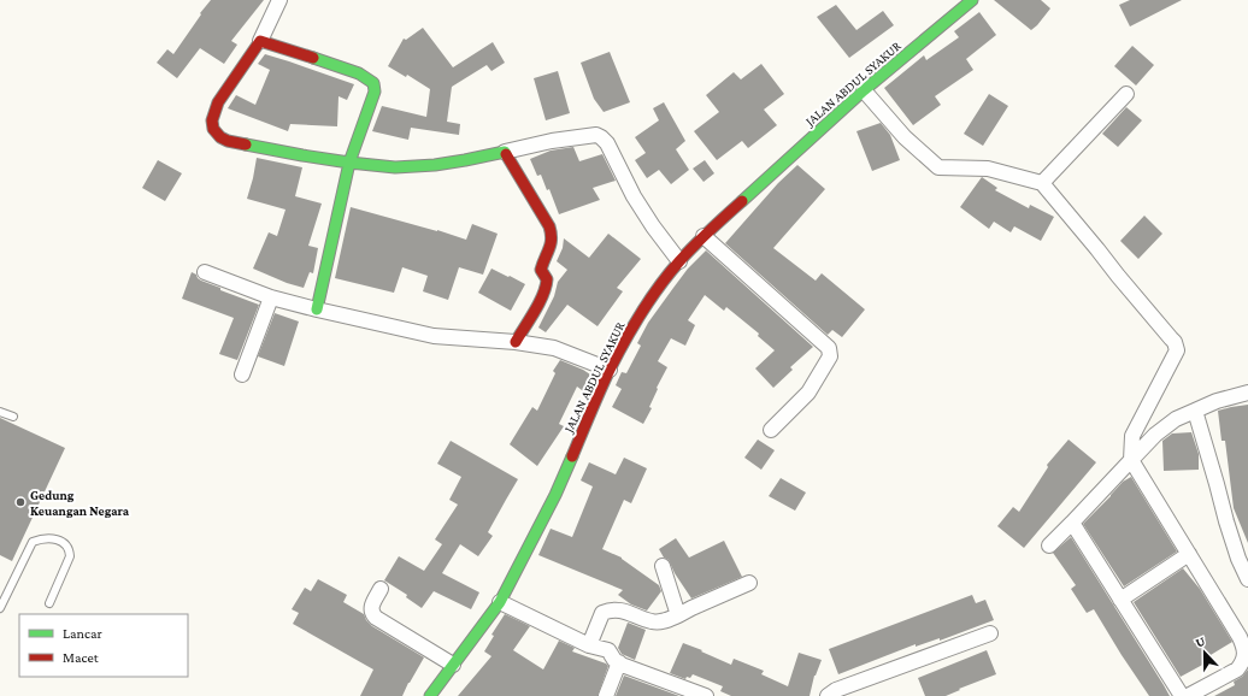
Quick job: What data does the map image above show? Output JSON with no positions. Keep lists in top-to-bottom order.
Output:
{
  "streets": {
    "street": ["JALAN ABDUL SYAKUR"]
  },
  "places": ["Gedung Keuangan Negara"],
  "legend": ["Lancar", "Macet"],
  "north": "top"
}
